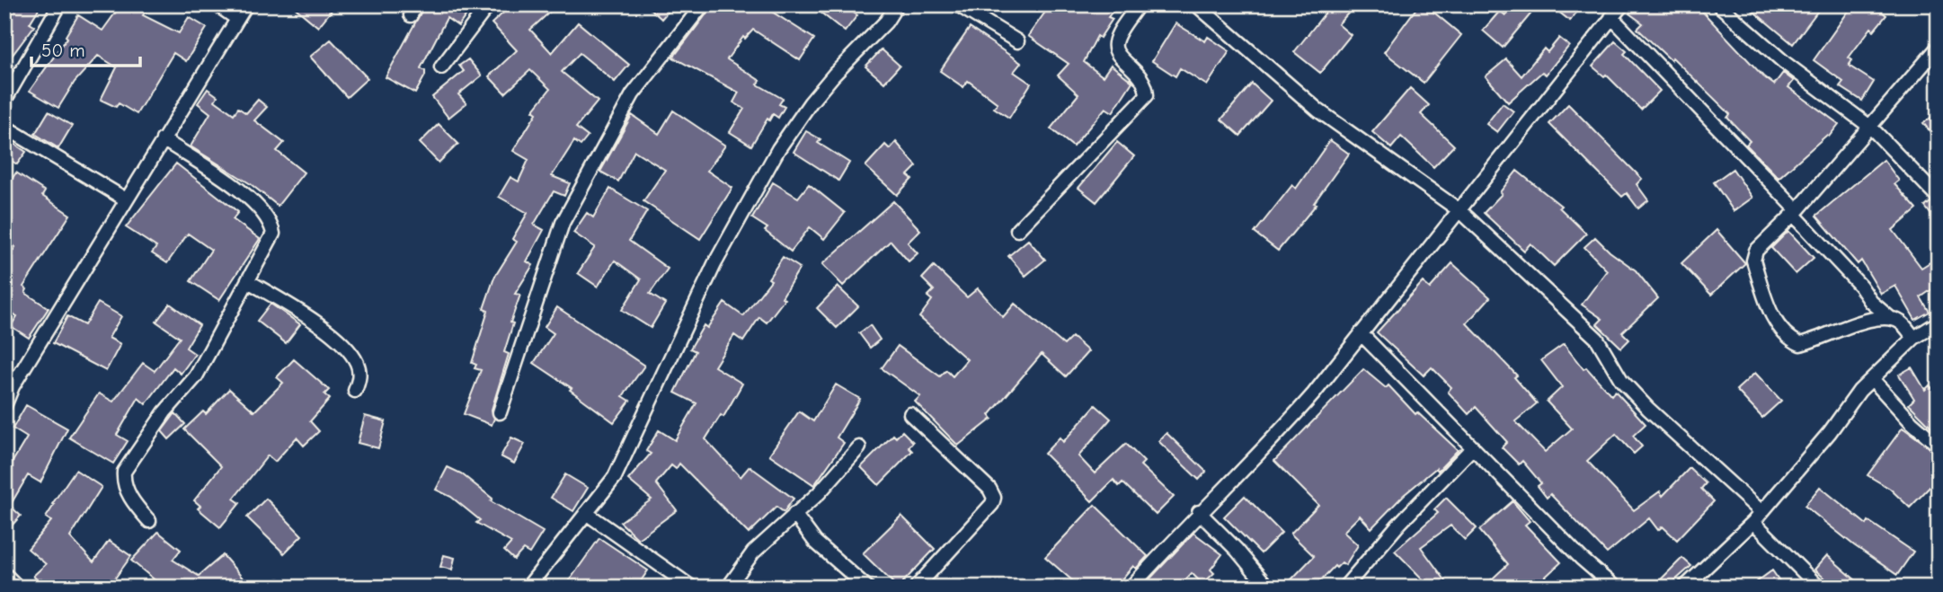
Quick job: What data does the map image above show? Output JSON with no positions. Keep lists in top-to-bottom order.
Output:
{
  "scale_bar": "50 m"
}
